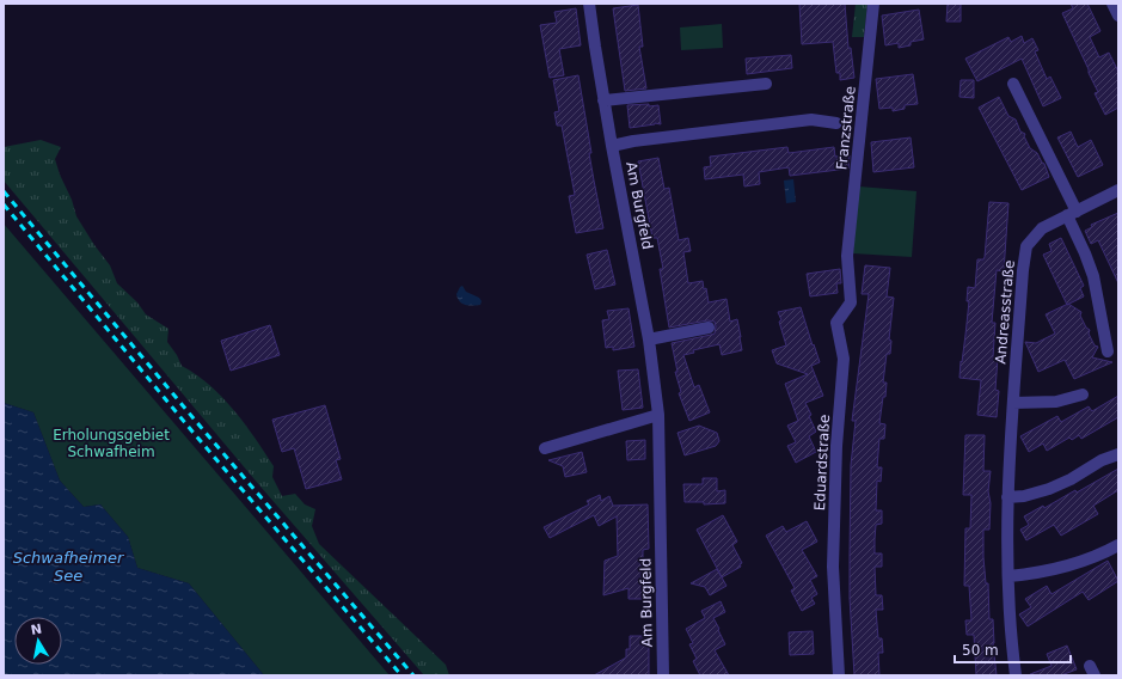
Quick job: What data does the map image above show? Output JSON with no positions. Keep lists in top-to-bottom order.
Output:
{
  "streets": {
    "street": [
      "Franzstraße",
      "Am Burgfeld",
      "Andreasstraße",
      "Eduardstraße"
    ]
  },
  "crossings": [
    ["Franzstraße", "Am Burgfeld"],
    ["Franzstraße", "Eduardstraße"]
  ],
  "water": ["Schwafheimer See"],
  "parks": ["Erholungsgebiet Schwafheim"],
  "scale_bar": "50 m",
  "north": "top"
}
